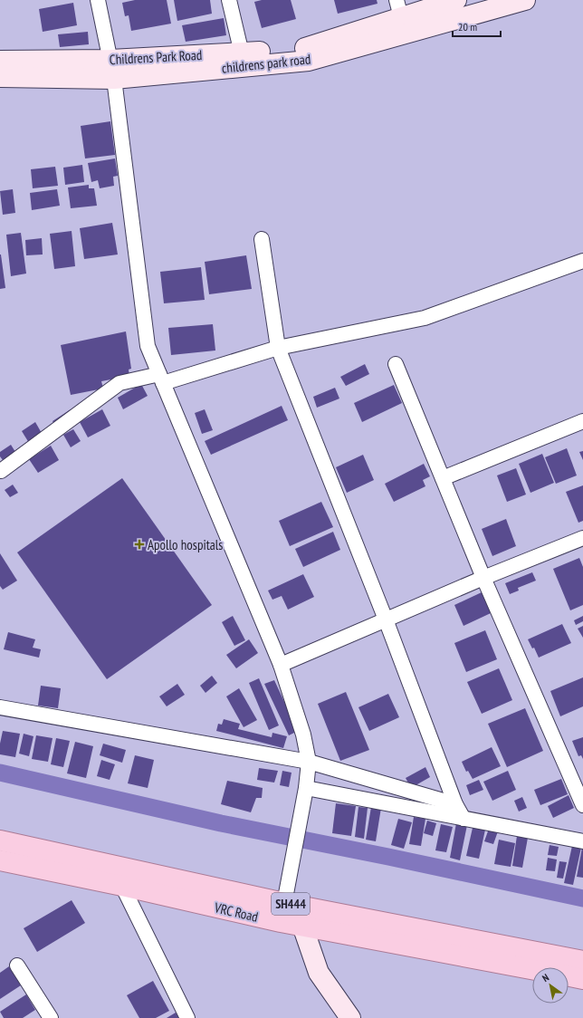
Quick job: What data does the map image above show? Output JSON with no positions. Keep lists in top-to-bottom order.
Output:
{
  "streets": {
    "main road": ["SH444", "VRC Road"],
    "street": ["Childrens Park Road", "childrens park road"]
  },
  "places": {
    "health": ["Apollo hospitals"]
  },
  "scale_bar": "20 m",
  "north": "top left"
}
